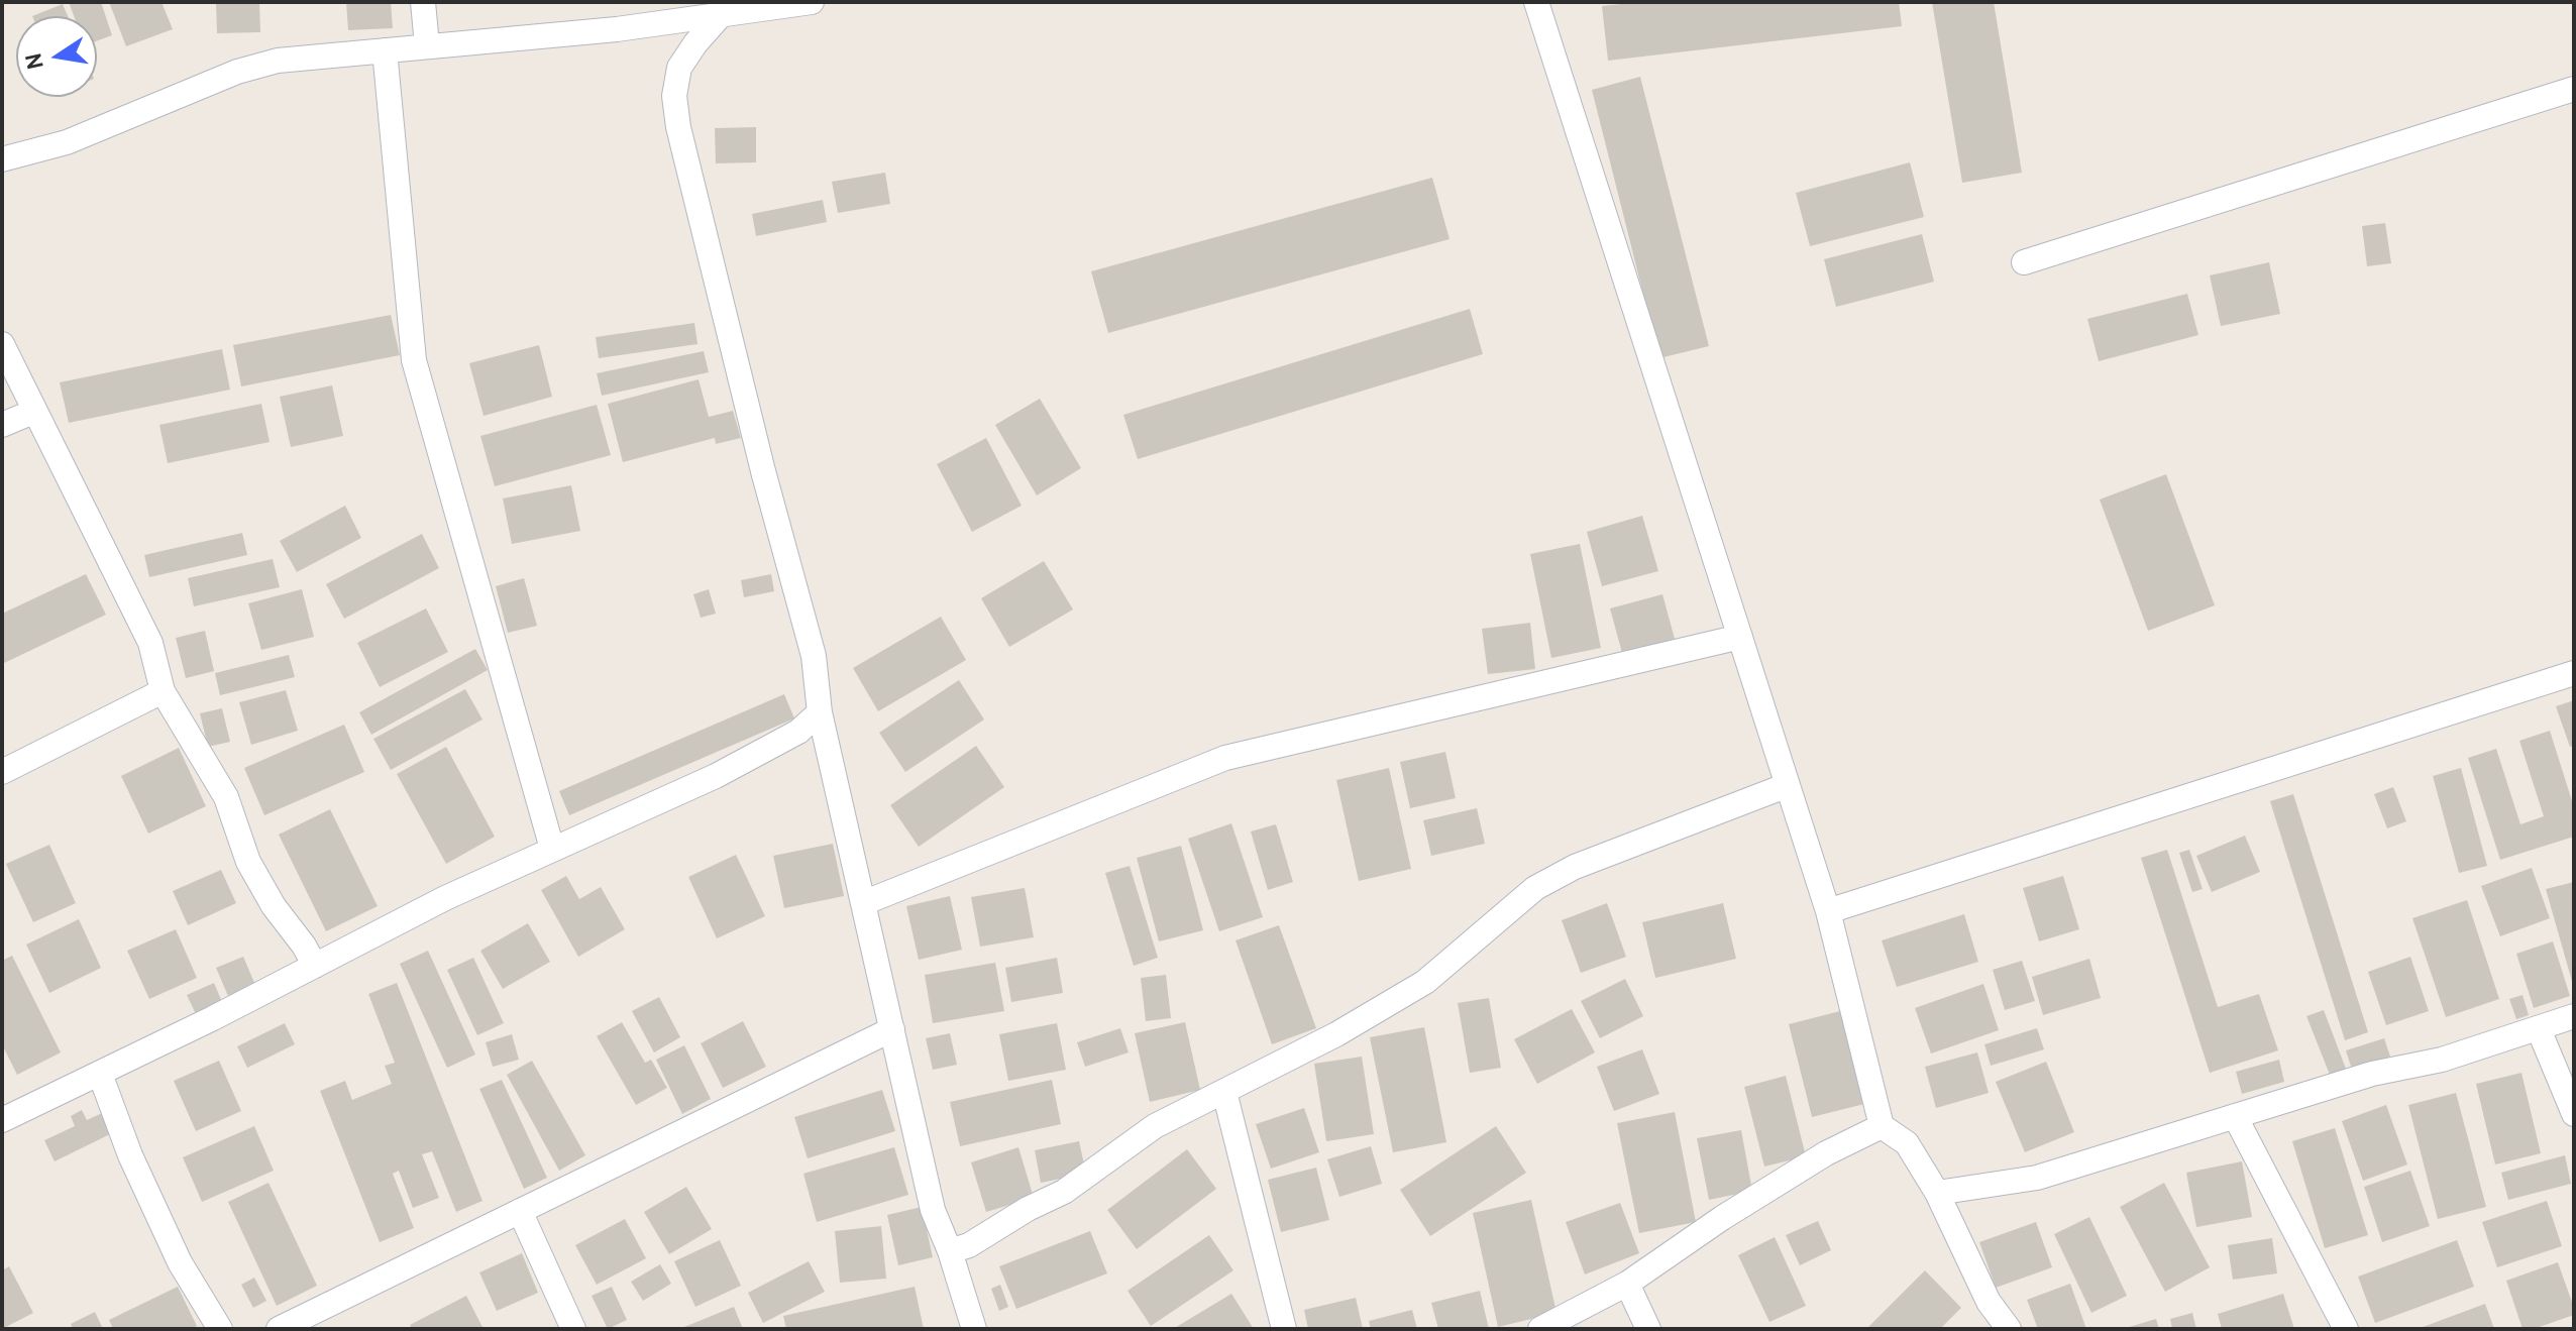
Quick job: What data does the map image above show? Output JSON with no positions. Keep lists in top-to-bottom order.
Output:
{
  "north": "left"
}
